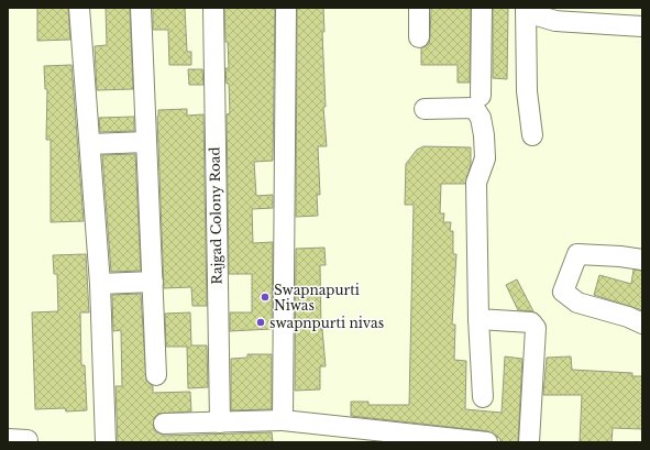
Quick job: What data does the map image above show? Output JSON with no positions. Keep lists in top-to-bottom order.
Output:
{
  "streets": {
    "street": ["Rajgad Colony Road"]
  },
  "places": ["Swapnapurti Niwas", "swapnpurti nivas"]
}
